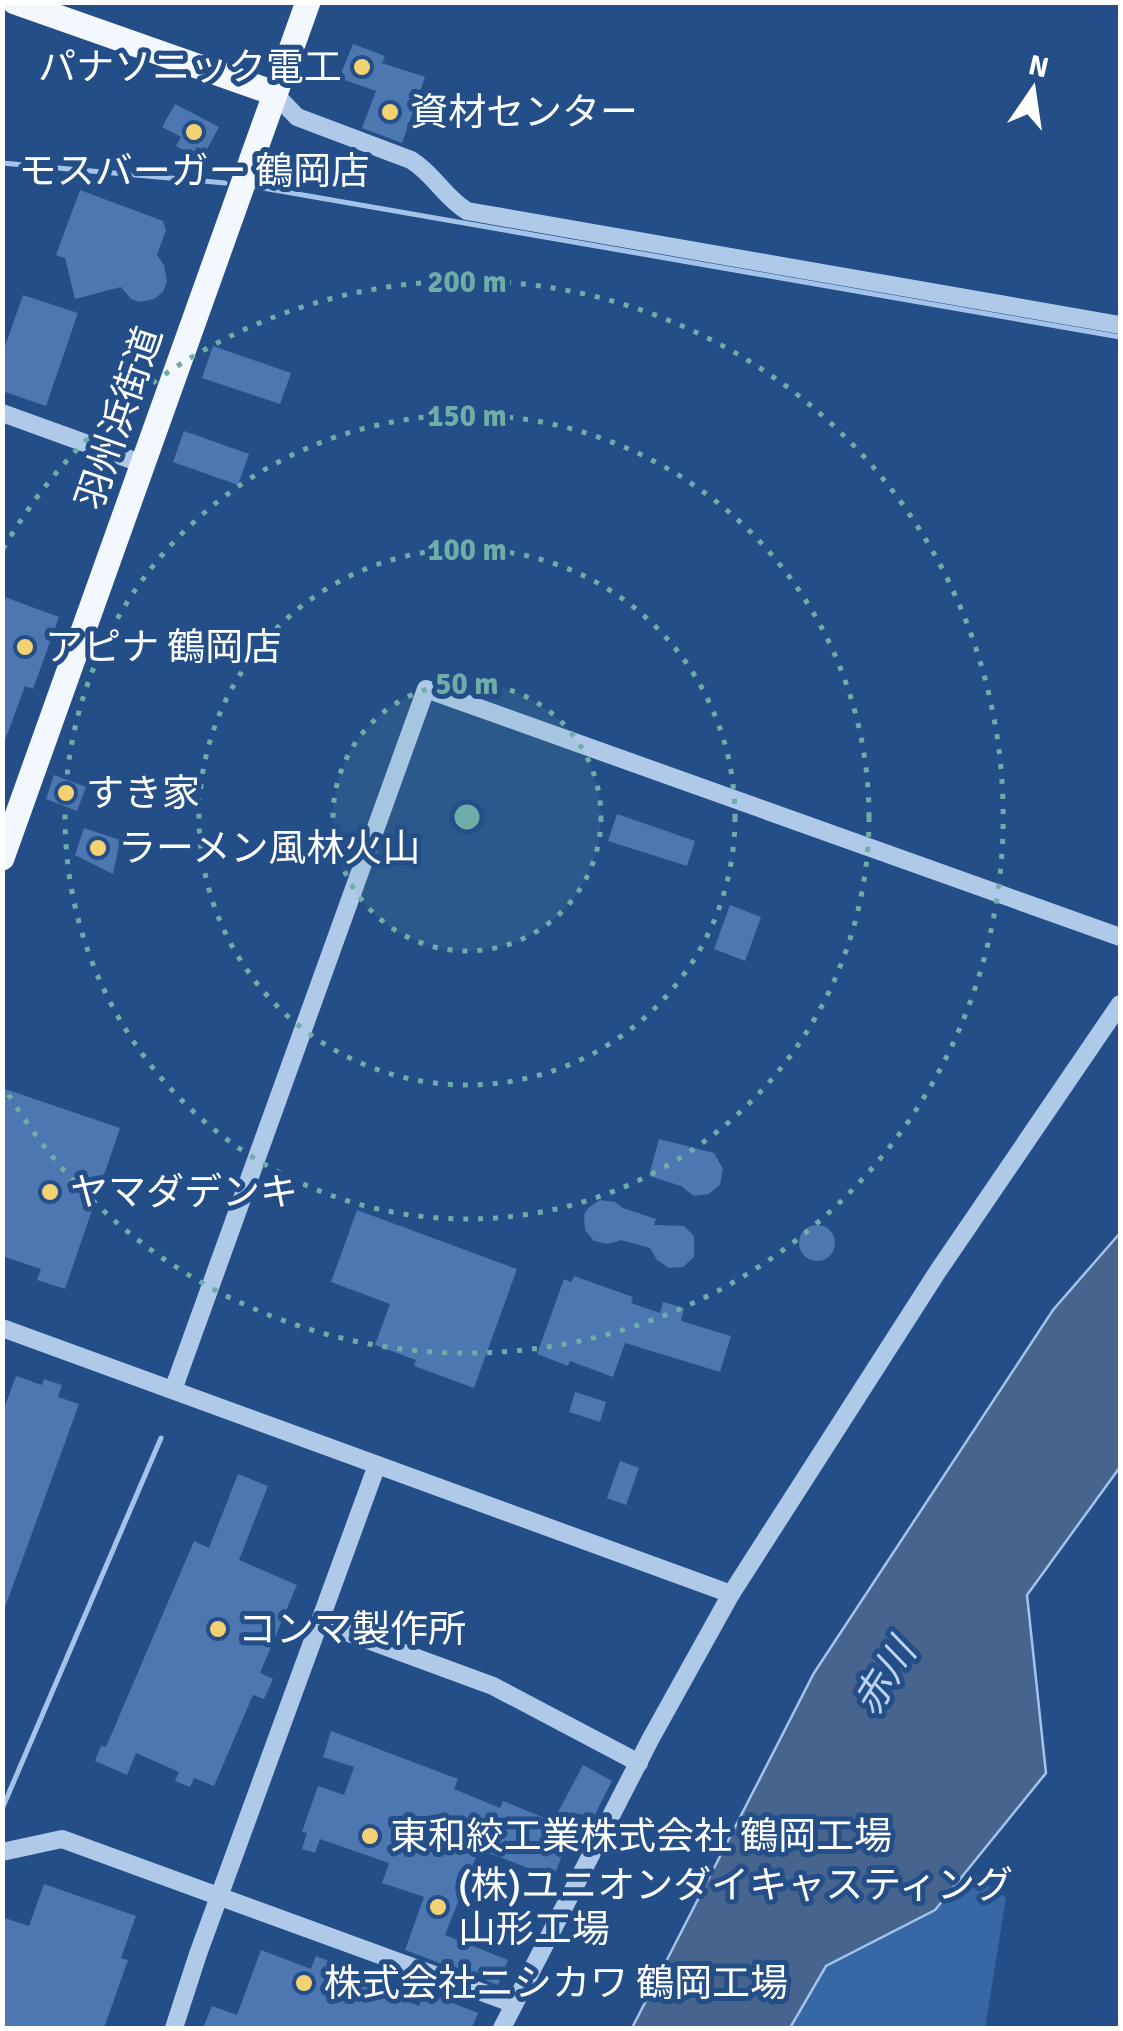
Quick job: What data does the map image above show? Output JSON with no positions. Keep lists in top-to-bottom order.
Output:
{
  "streets": {
    "main road": ["羽州浜街道"]
  },
  "water": ["赤川"],
  "places": [
    "パナソニック電工",
    "資材センター",
    "モスバーガー 鶴岡店",
    "アピナ 鶴岡店",
    "すき家",
    "ラーメン風林火山",
    "ヤマダデンキ",
    "コンマ製作所",
    "東和絞工業株式会社 鶴岡工場",
    "(株)ユニオンダイキャスティング 山形工場",
    "株式会社ニシカワ 鶴岡工場"
  ],
  "north": "top",
  "rings": [
    "200 m",
    "150 m",
    "100 m",
    "50 m"
  ]
}
